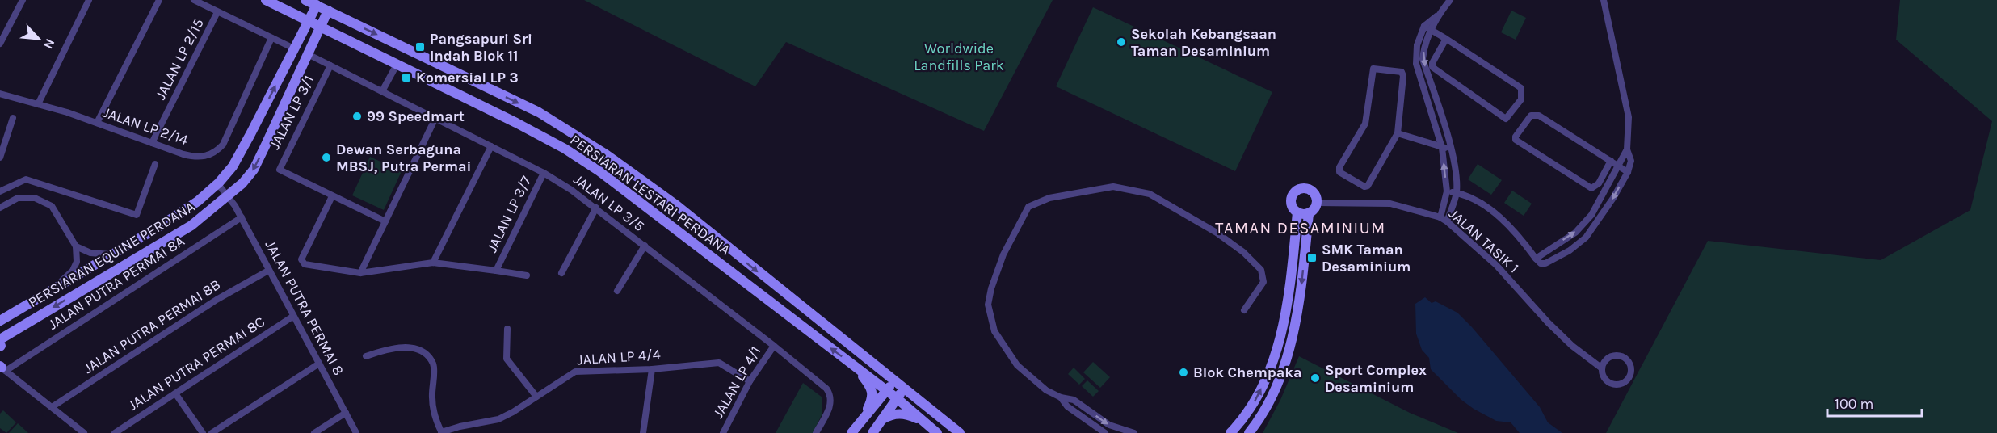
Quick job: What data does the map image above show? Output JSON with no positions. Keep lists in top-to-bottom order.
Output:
{
  "streets": {
    "main road": ["PERSIARAN LESTARI PERDANA", "PERSIARAN EQUINE PERDANA"],
    "street": [
      "JALAN LP 2/15",
      "JALAN LP 3/1",
      "JALAN LP 2/14",
      "JALAN LP 3/5",
      "JALAN LP 3/7",
      "JALAN TASIK 1",
      "JALAN PUTRA PERMAI 8A",
      "JALAN PUTRA PERMAI 8",
      "JALAN PUTRA PERMAI 8B",
      "JALAN LP 4/4",
      "JALAN PUTRA PERMAI 8C",
      "JALAN LP 4/1"
    ]
  },
  "crossings": [
    ["JALAN LP 2/15", "JALAN LP 2/14"],
    ["JALAN LP 3/1", "JALAN LP 3/5"],
    ["JALAN LP 3/1", "JALAN LP 3/7"],
    ["PERSIARAN LESTARI PERDANA", "PERSIARAN EQUINE PERDANA"],
    ["JALAN LP 3/5", "JALAN LP 3/7"],
    ["JALAN LP 3/5", "PERSIARAN EQUINE PERDANA"],
    ["JALAN LP 3/5", "JALAN LP 4/1"],
    ["PERSIARAN EQUINE PERDANA", "JALAN PUTRA PERMAI 8"],
    ["JALAN PUTRA PERMAI 8A", "JALAN PUTRA PERMAI 8"],
    ["JALAN PUTRA PERMAI 8", "JALAN PUTRA PERMAI 8B"],
    ["JALAN PUTRA PERMAI 8", "JALAN PUTRA PERMAI 8C"],
    ["JALAN LP 4/4", "JALAN LP 4/1"]
  ],
  "districts": ["TAMAN DESAMINIUM"],
  "parks": ["Worldwide Landfills Park"],
  "places": {
    "other": [
      "Sekolah Kebangsaan Taman Desaminium",
      "99 Speedmart",
      "Dewan Serbaguna MBSJ, Putra Permai",
      "Blok Chempaka",
      "Sport Complex Desaminium"
    ],
    "transit": ["Pangsapuri Sri Indah Blok 11", "Komersial LP 3", "SMK Taman Desaminium"]
  },
  "scale_bar": "100 m",
  "north": "bottom right"
}
